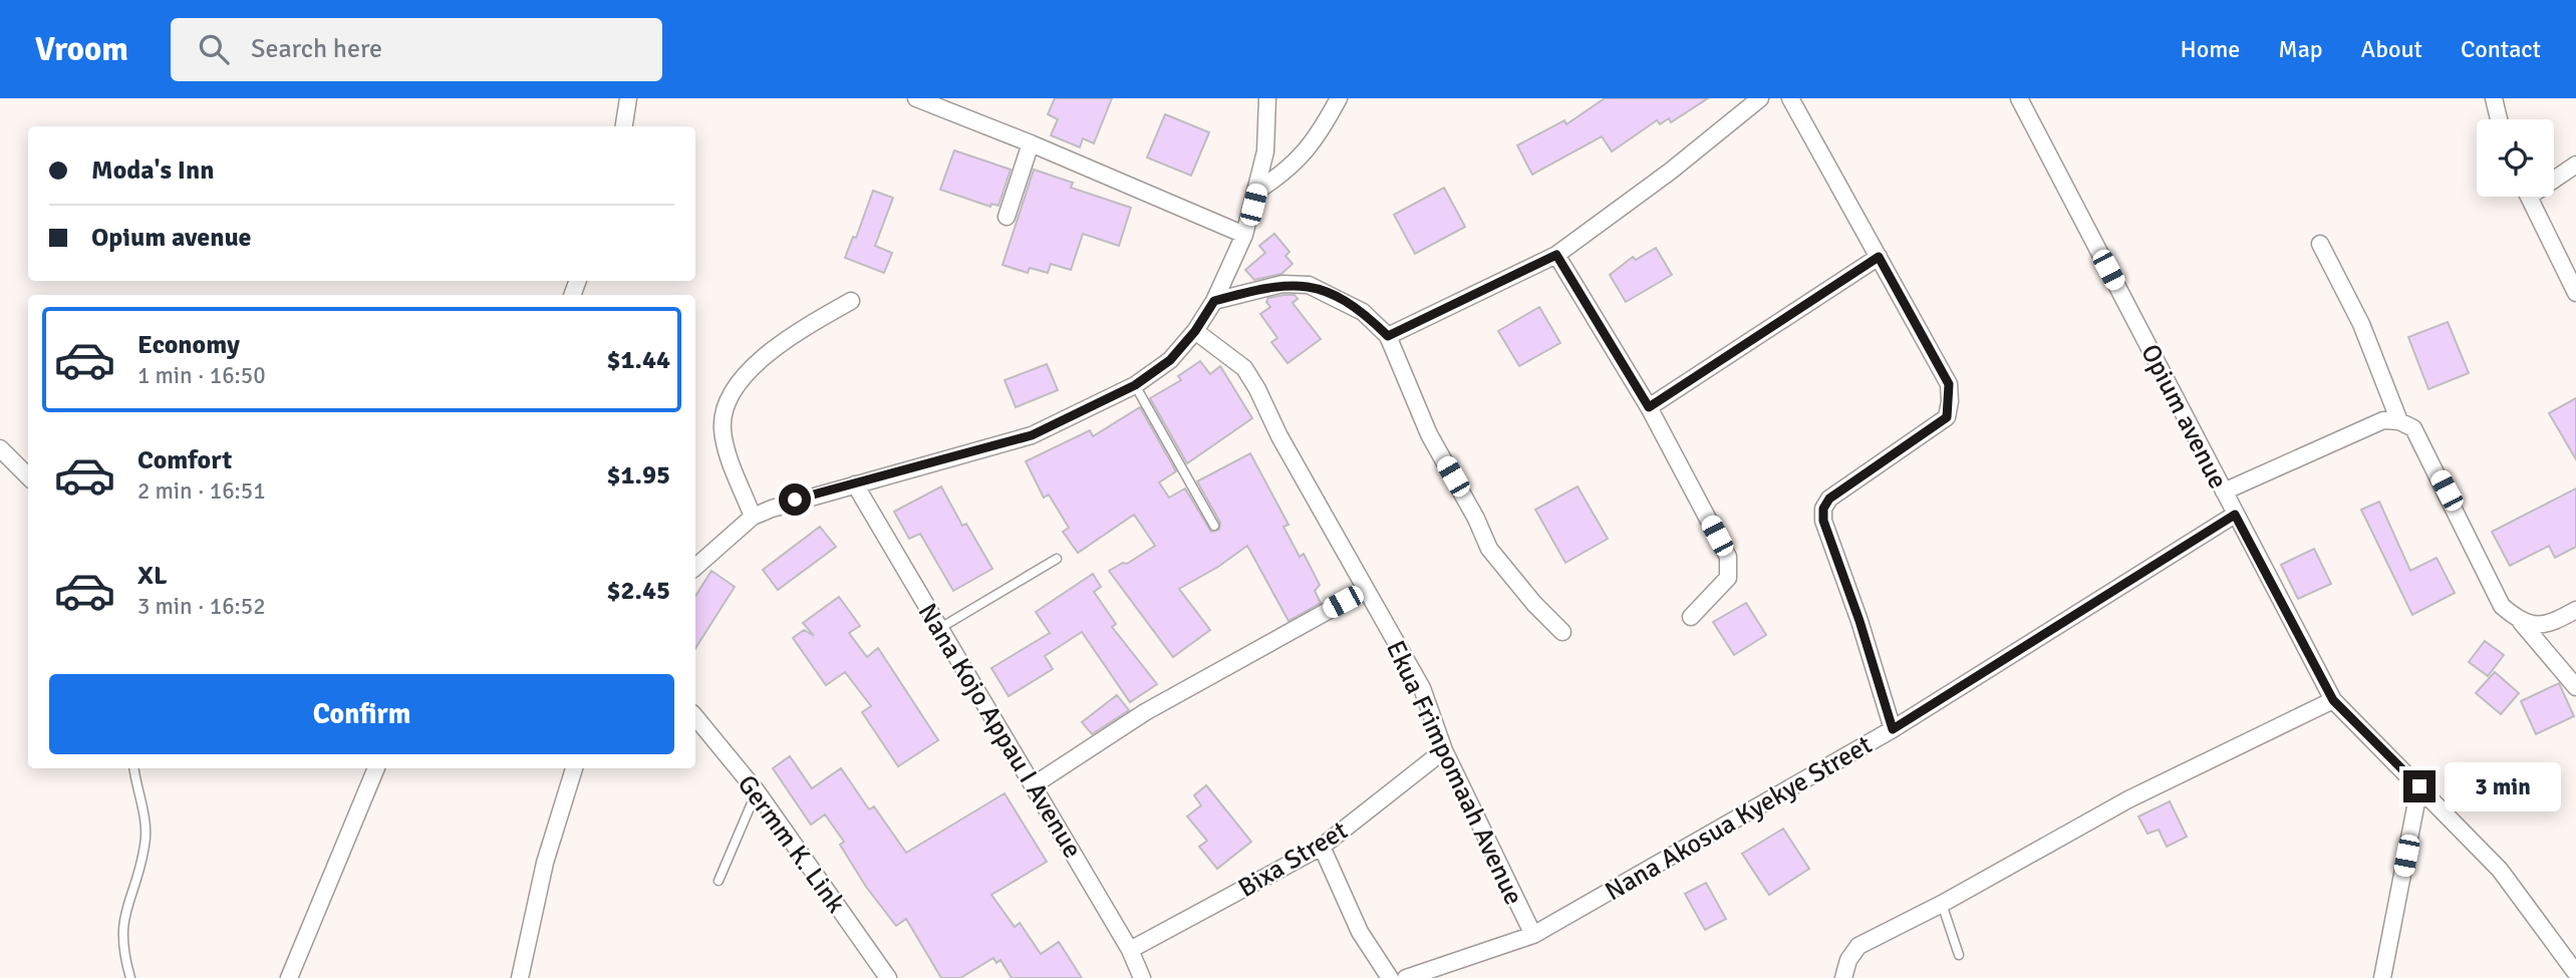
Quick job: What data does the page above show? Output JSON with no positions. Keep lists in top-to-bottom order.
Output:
{
  "streets": {
    "street": [
      "Opium avenue",
      "Nana Kojo Appau I Avenue",
      "Ekua Frimpomaah Avenue",
      "Nana Akosua Kyekye Street",
      "Germm K. Link",
      "Bixa Street"
    ]
  },
  "crossings": [
    ["Opium avenue", "Nana Akosua Kyekye Street"],
    ["Nana Kojo Appau I Avenue", "Bixa Street"],
    ["Ekua Frimpomaah Avenue", "Nana Akosua Kyekye Street"],
    ["Ekua Frimpomaah Avenue", "Bixa Street"]
  ],
  "page": {
    "header": "Vroom",
    "search": "Search here",
    "nav": [
      "Home",
      "Map",
      "About",
      "Contact"
    ],
    "banner": ["Moda's Inn", "Opium avenue"],
    "list": [
      {
        "name": "Economy",
        "note": "1 min · 16:50",
        "value": "$1.44"
      },
      {
        "name": "Comfort",
        "note": "2 min · 16:51",
        "value": "$1.95"
      },
      {
        "name": "XL",
        "note": "3 min · 16:52",
        "value": "$2.45"
      }
    ],
    "buttons": "Confirm",
    "bubble": "3 min"
  }
}
